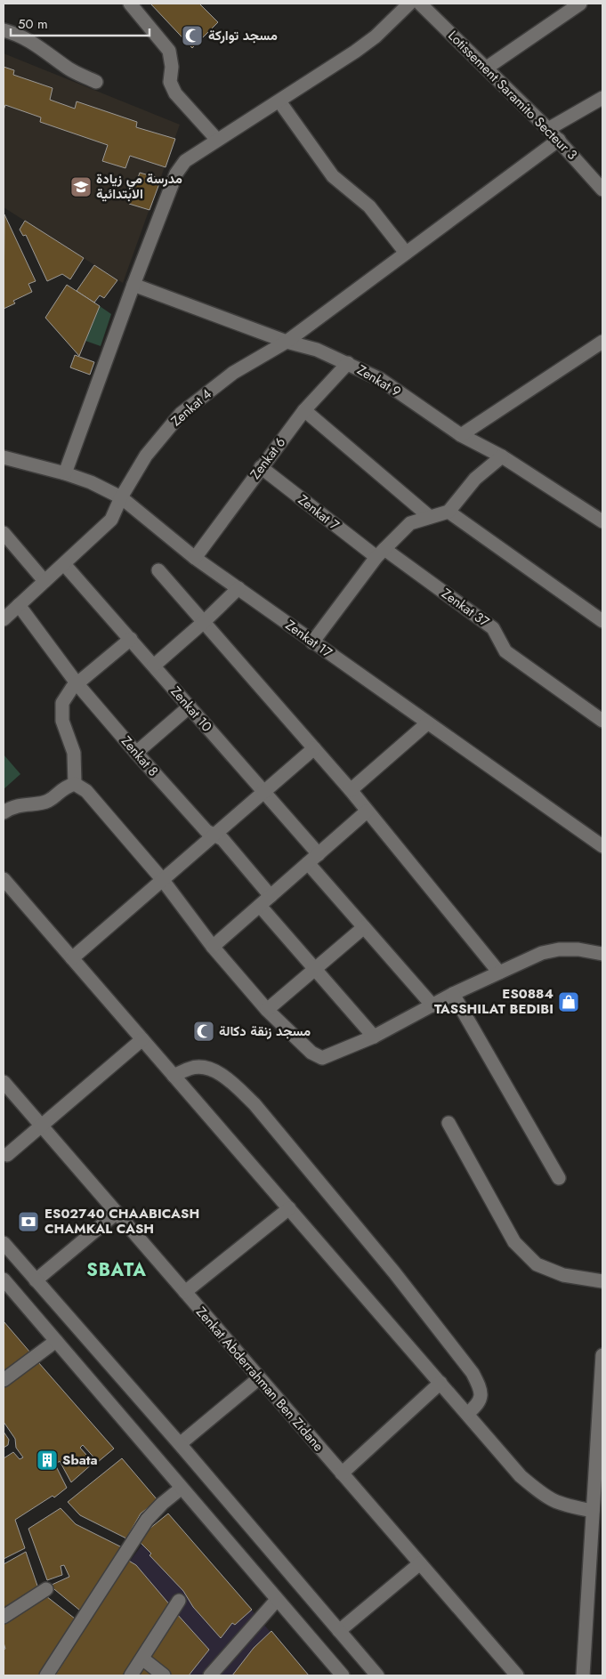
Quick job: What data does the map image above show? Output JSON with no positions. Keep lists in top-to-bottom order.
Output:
{
  "streets": {
    "street": [
      "Lotissement Saramito Secteur 3",
      "Zenkat 9",
      "Zenkat 4",
      "Zenkat 6",
      "Zenkat 7",
      "Zenkat 37",
      "Zenkat 17",
      "Zenkat 10",
      "Zenkat 8",
      "Zenkat Abderrahman Ben Zidane"
    ]
  },
  "crossings": [
    ["Lotissement Saramito Secteur 3", "Zenkat 4"],
    ["Zenkat 9", "Zenkat 4"],
    ["Zenkat 9", "Zenkat 6"],
    ["Zenkat 4", "Zenkat 17"],
    ["Zenkat 4", "Zenkat 10"],
    ["Zenkat 4", "Zenkat 8"],
    ["Zenkat 6", "Zenkat 7"],
    ["Zenkat 6", "Zenkat 17"],
    ["Zenkat 7", "Zenkat 37"]
  ],
  "districts": ["SBATA"],
  "places": {
    "mosque": ["مسجد تواركة", "مسجد زنقة دكالة"],
    "school or university": ["مدرسة مي زيادة الابتدائية"],
    "shop": ["ES0884 TASSHILAT BEDIBI"],
    "bank": ["ES02740 CHAABICASH CHAMKAL CASH"],
    "building": ["Sbata"]
  },
  "scale_bar": "50 m"
}
